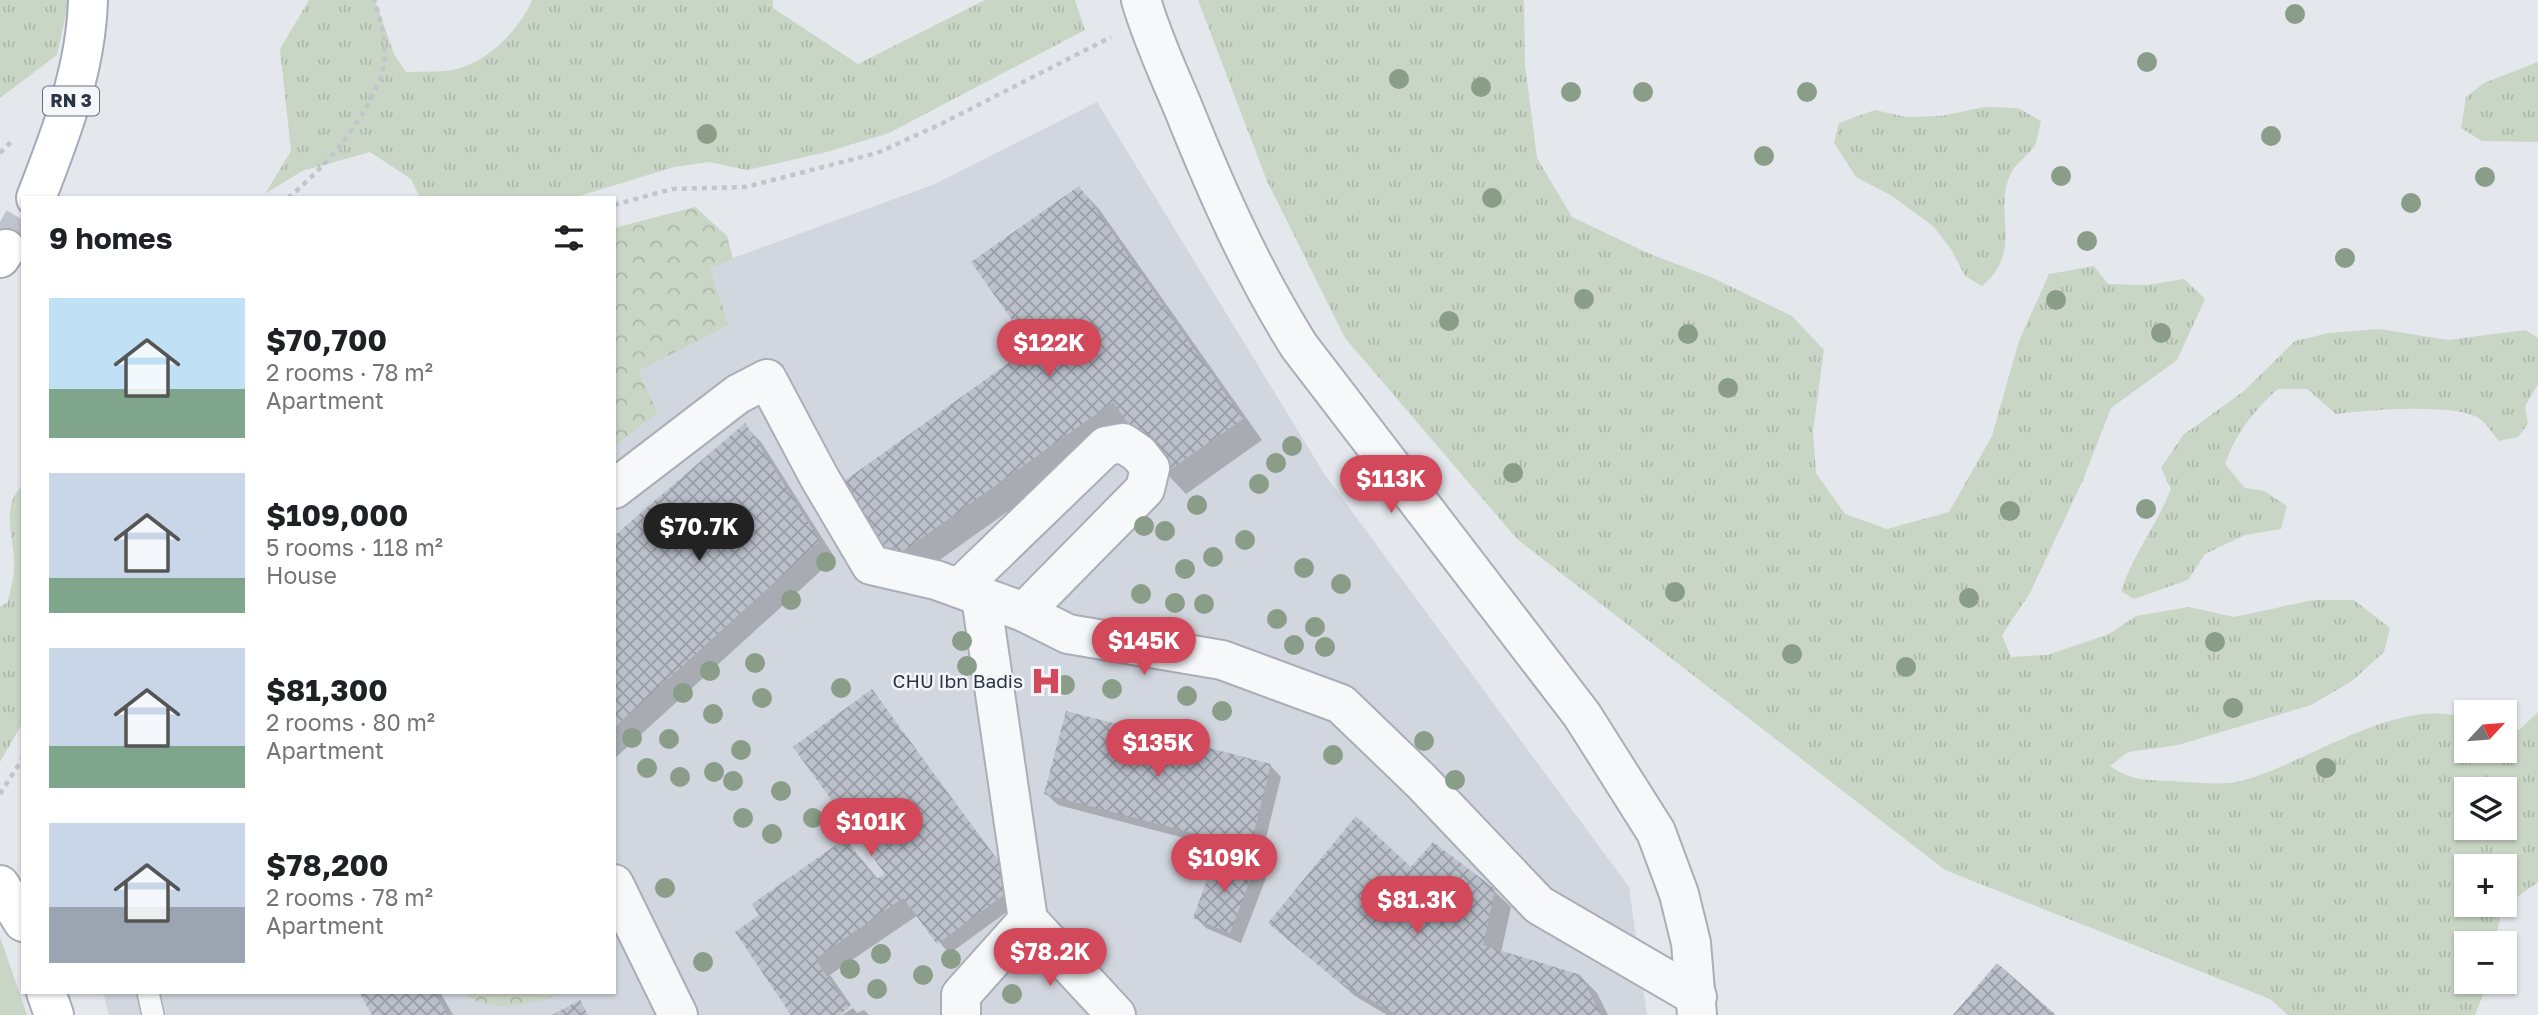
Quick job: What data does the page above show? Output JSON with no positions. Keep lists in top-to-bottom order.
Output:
{
  "streets": {
    "main road": ["RN 3"]
  },
  "places": {
    "hospital": ["CHU Ibn Badis"]
  },
  "north": "top right",
  "page": {
    "heading": "9 homes",
    "list": [
      {
        "name": "$70,700",
        "note": "2 rooms · 78 m² · Apartment"
      },
      {
        "name": "$109,000",
        "note": "5 rooms · 118 m² · House"
      },
      {
        "name": "$81,300",
        "note": "2 rooms · 80 m² · Apartment"
      },
      {
        "name": "$78,200",
        "note": "2 rooms · 78 m² · Apartment"
      }
    ],
    "price": [
      "$122K",
      "$113K",
      "$70.7K",
      "$145K",
      "$135K",
      "$101K",
      "$109K",
      "$81.3K",
      "$78.2K"
    ],
    "map_buttons": ["+", "−"]
  }
}
